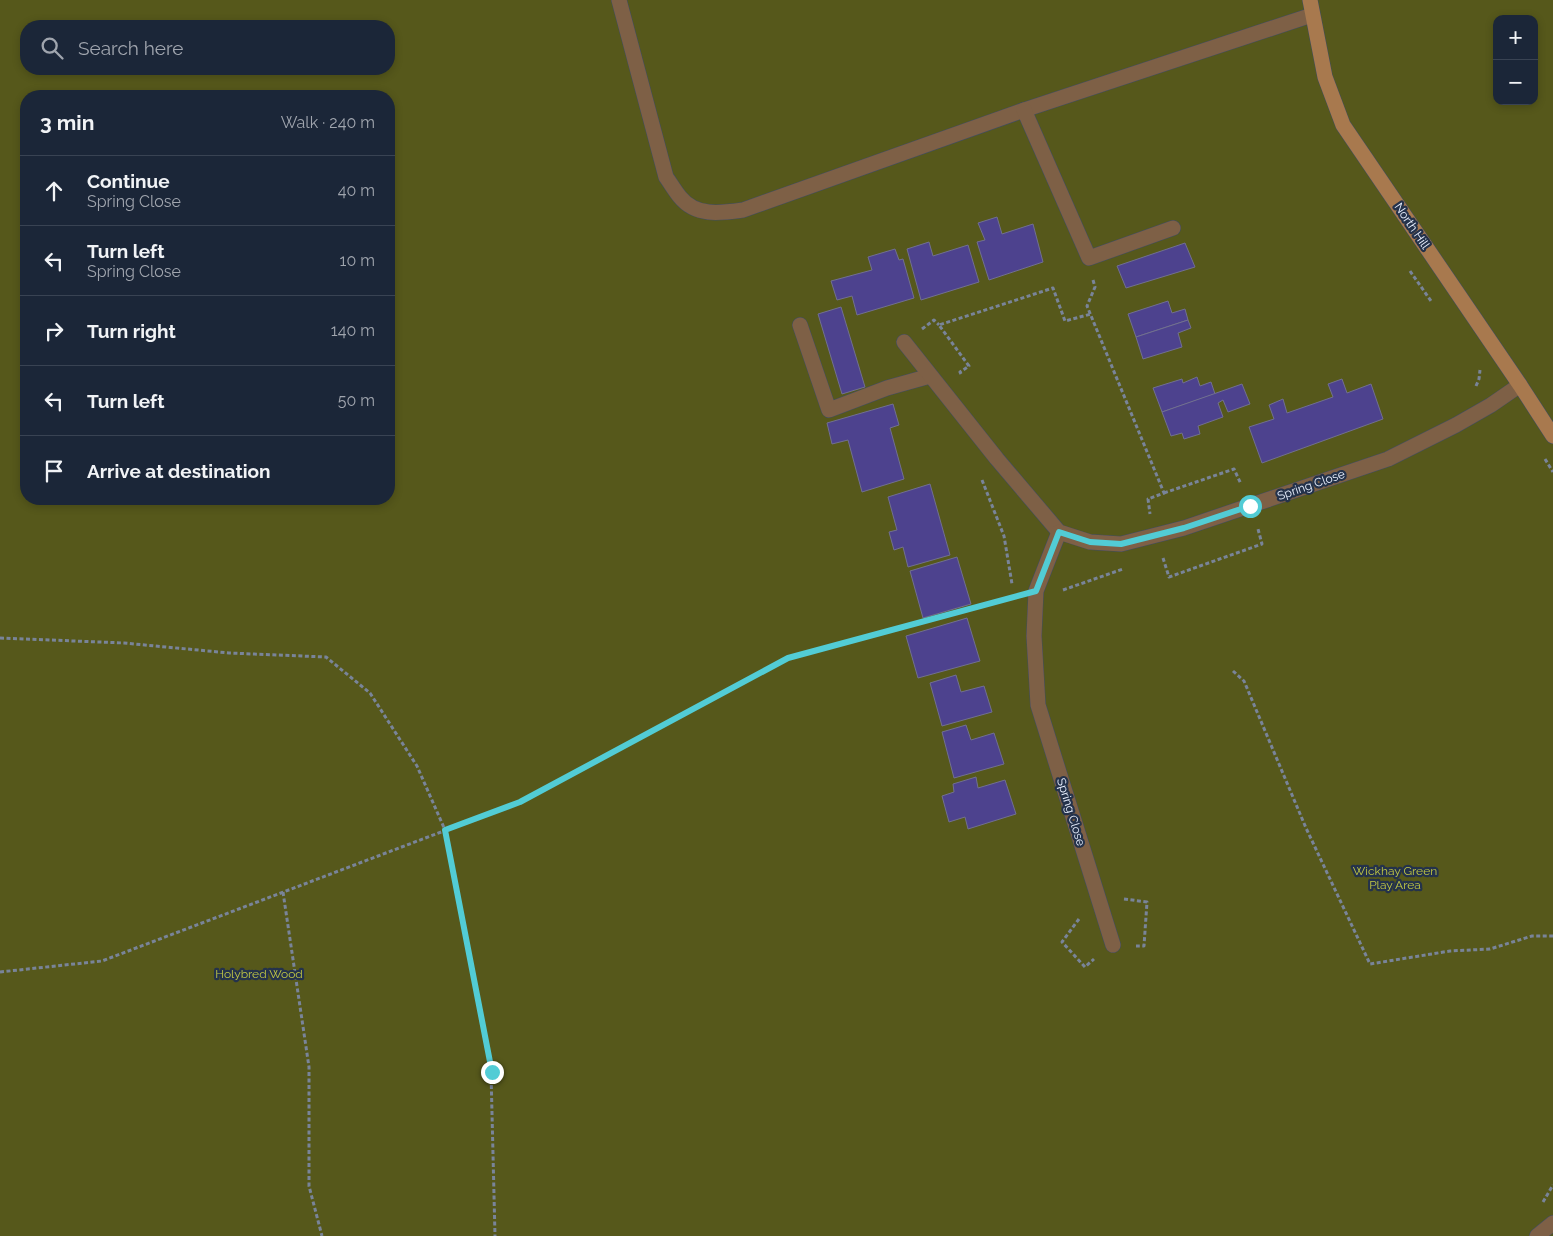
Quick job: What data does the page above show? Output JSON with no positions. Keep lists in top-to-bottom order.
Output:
{
  "streets": {
    "street": ["North Hill", "Spring Close"]
  },
  "crossings": [
    ["North Hill", "Spring Close"]
  ],
  "parks": ["Wickhay Green Play Area", "Holybred Wood"],
  "page": {
    "map_buttons": ["+", "−"],
    "search": "Search here",
    "heading": ["3 min", "Walk · 240 m"],
    "list": [
      ["Continue", "Spring Close", "40 m"],
      ["Turn left", "Spring Close", "10 m"],
      ["Turn right", "140 m"],
      ["Turn left", "50 m"],
      "Arrive at destination"
    ]
  }
}
